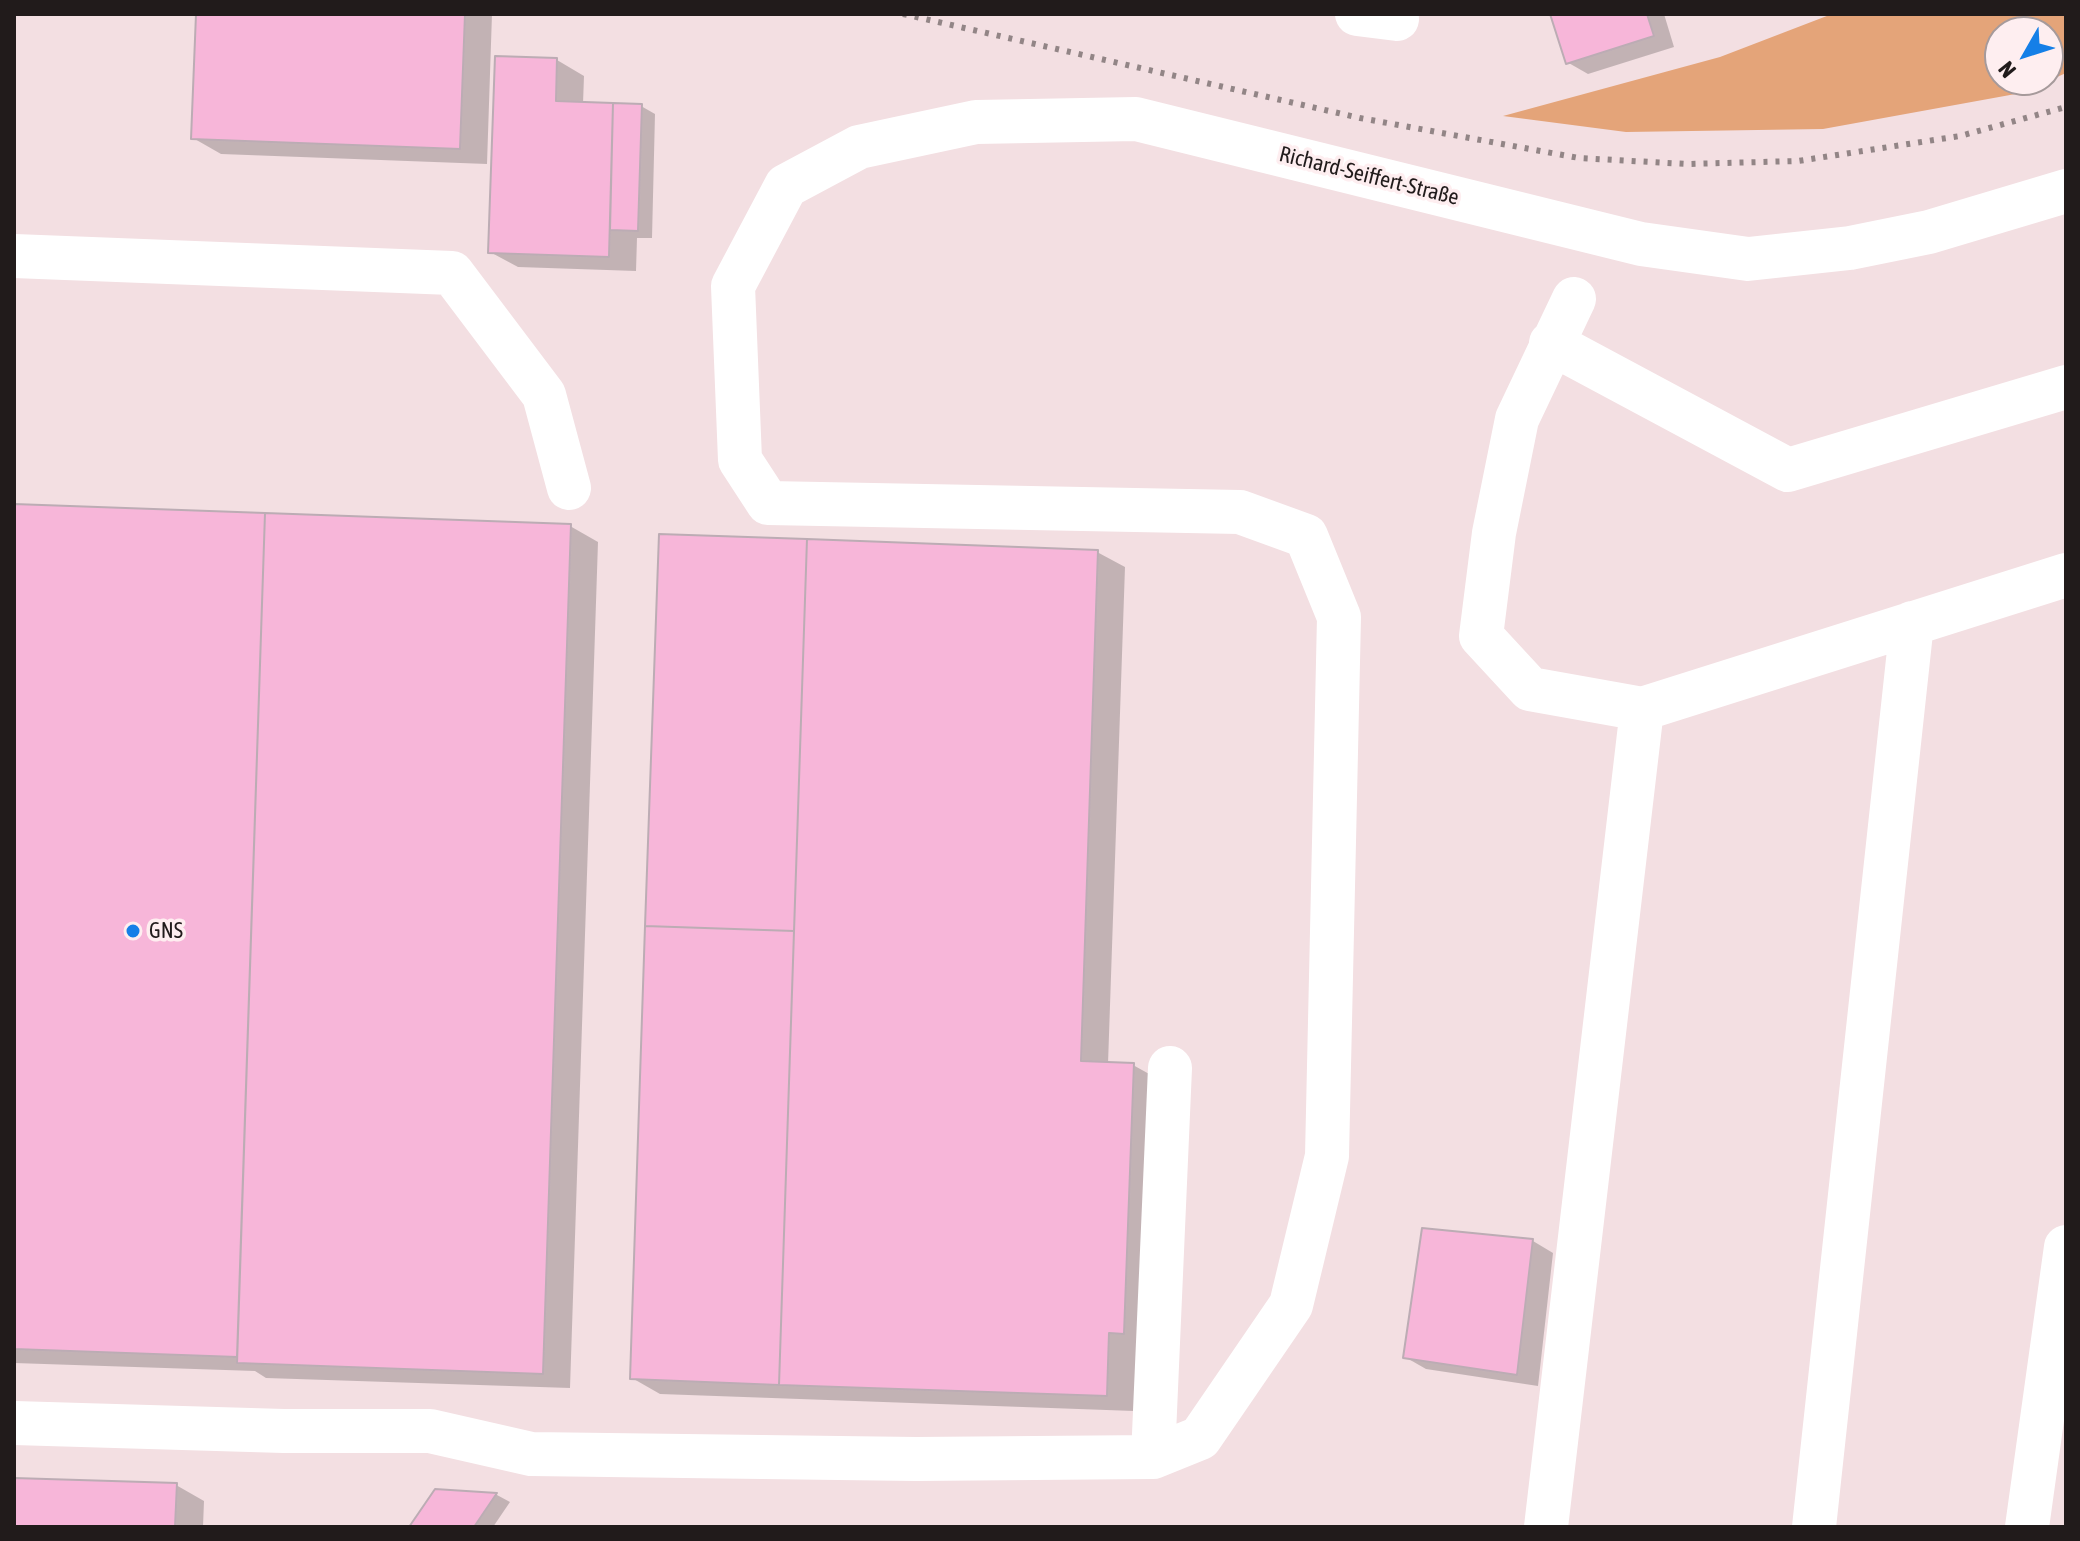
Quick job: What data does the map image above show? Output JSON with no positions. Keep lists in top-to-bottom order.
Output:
{
  "streets": {
    "street": ["Richard-Seiffert-Straße"]
  },
  "places": ["GNS"],
  "north": "bottom left"
}
